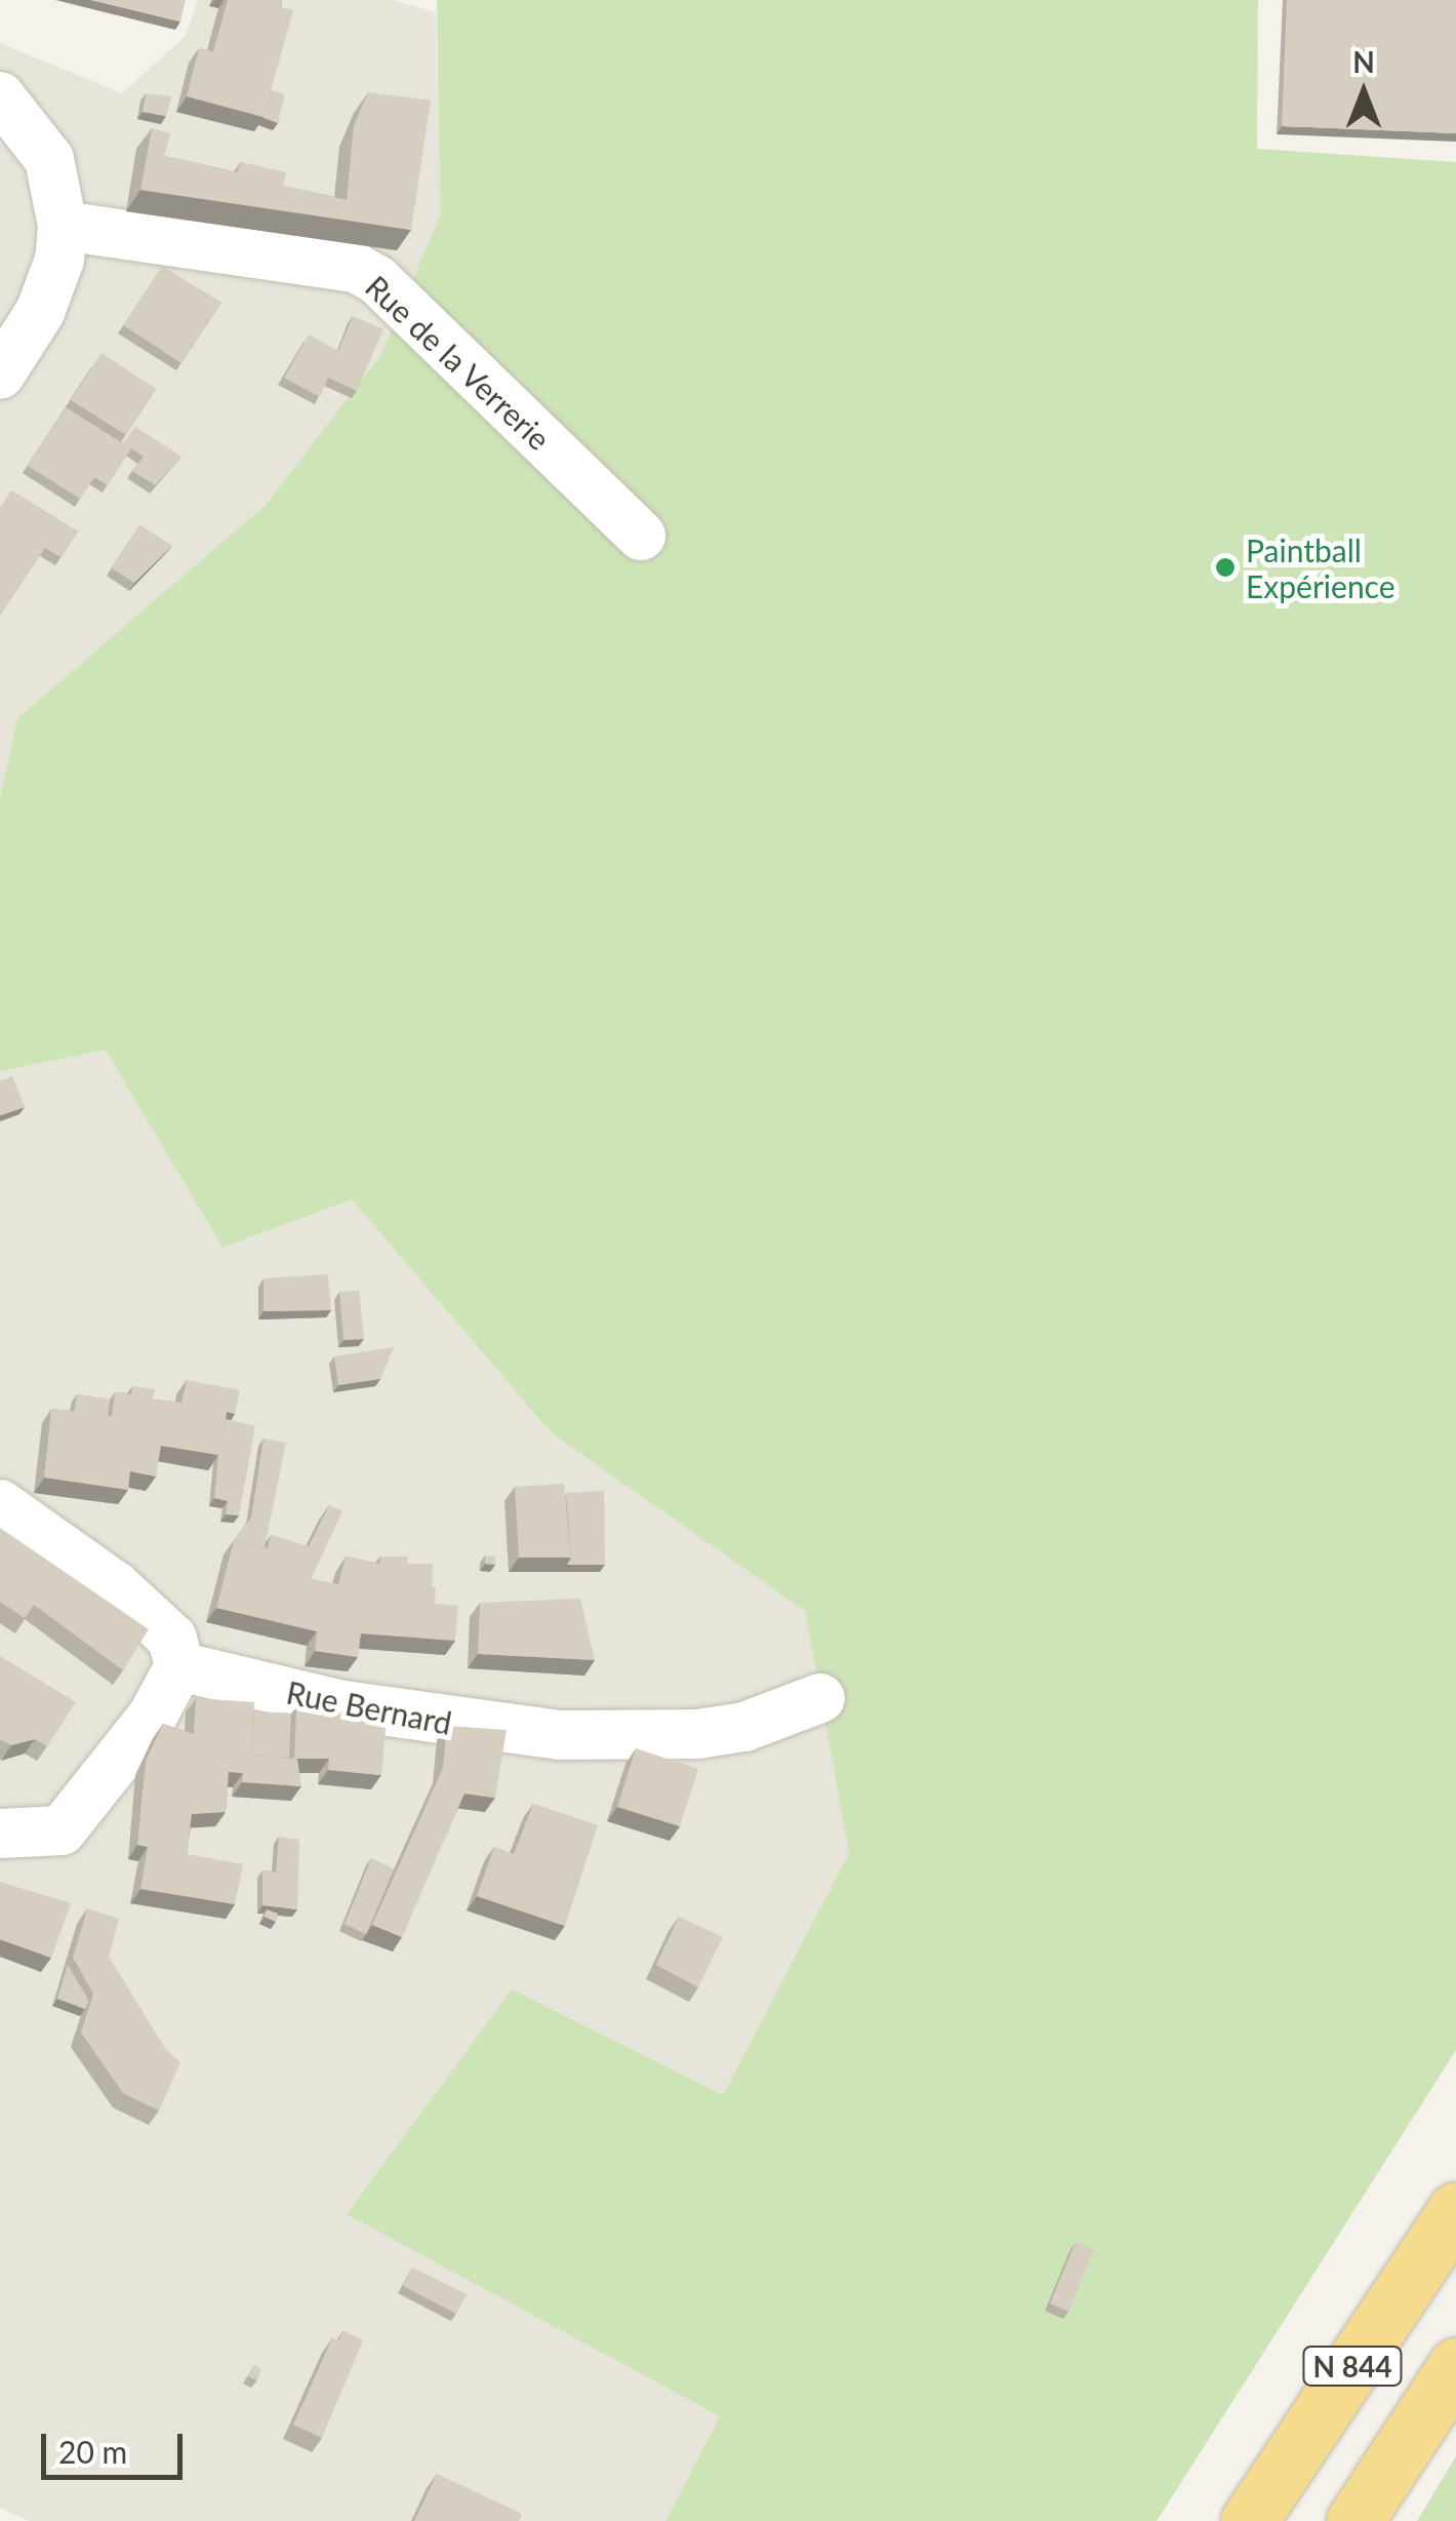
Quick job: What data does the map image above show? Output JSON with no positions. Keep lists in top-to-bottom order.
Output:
{
  "streets": {
    "highway": ["N 844"],
    "street": ["Rue de la Verrerie", "Rue Bernard"]
  },
  "places": ["Paintball Expérience"],
  "scale_bar": "20 m",
  "north": "top"
}
